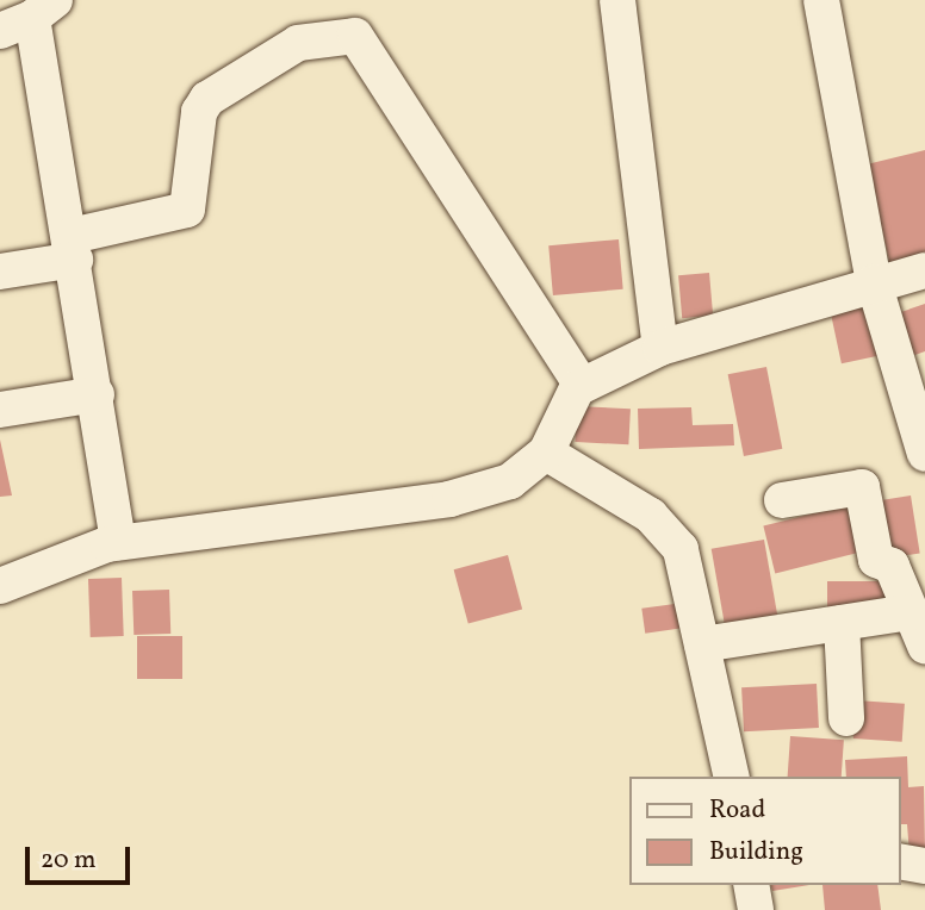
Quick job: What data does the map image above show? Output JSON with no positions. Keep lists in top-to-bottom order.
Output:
{
  "legend": ["Road", "Building"],
  "scale_bar": "20 m"
}
